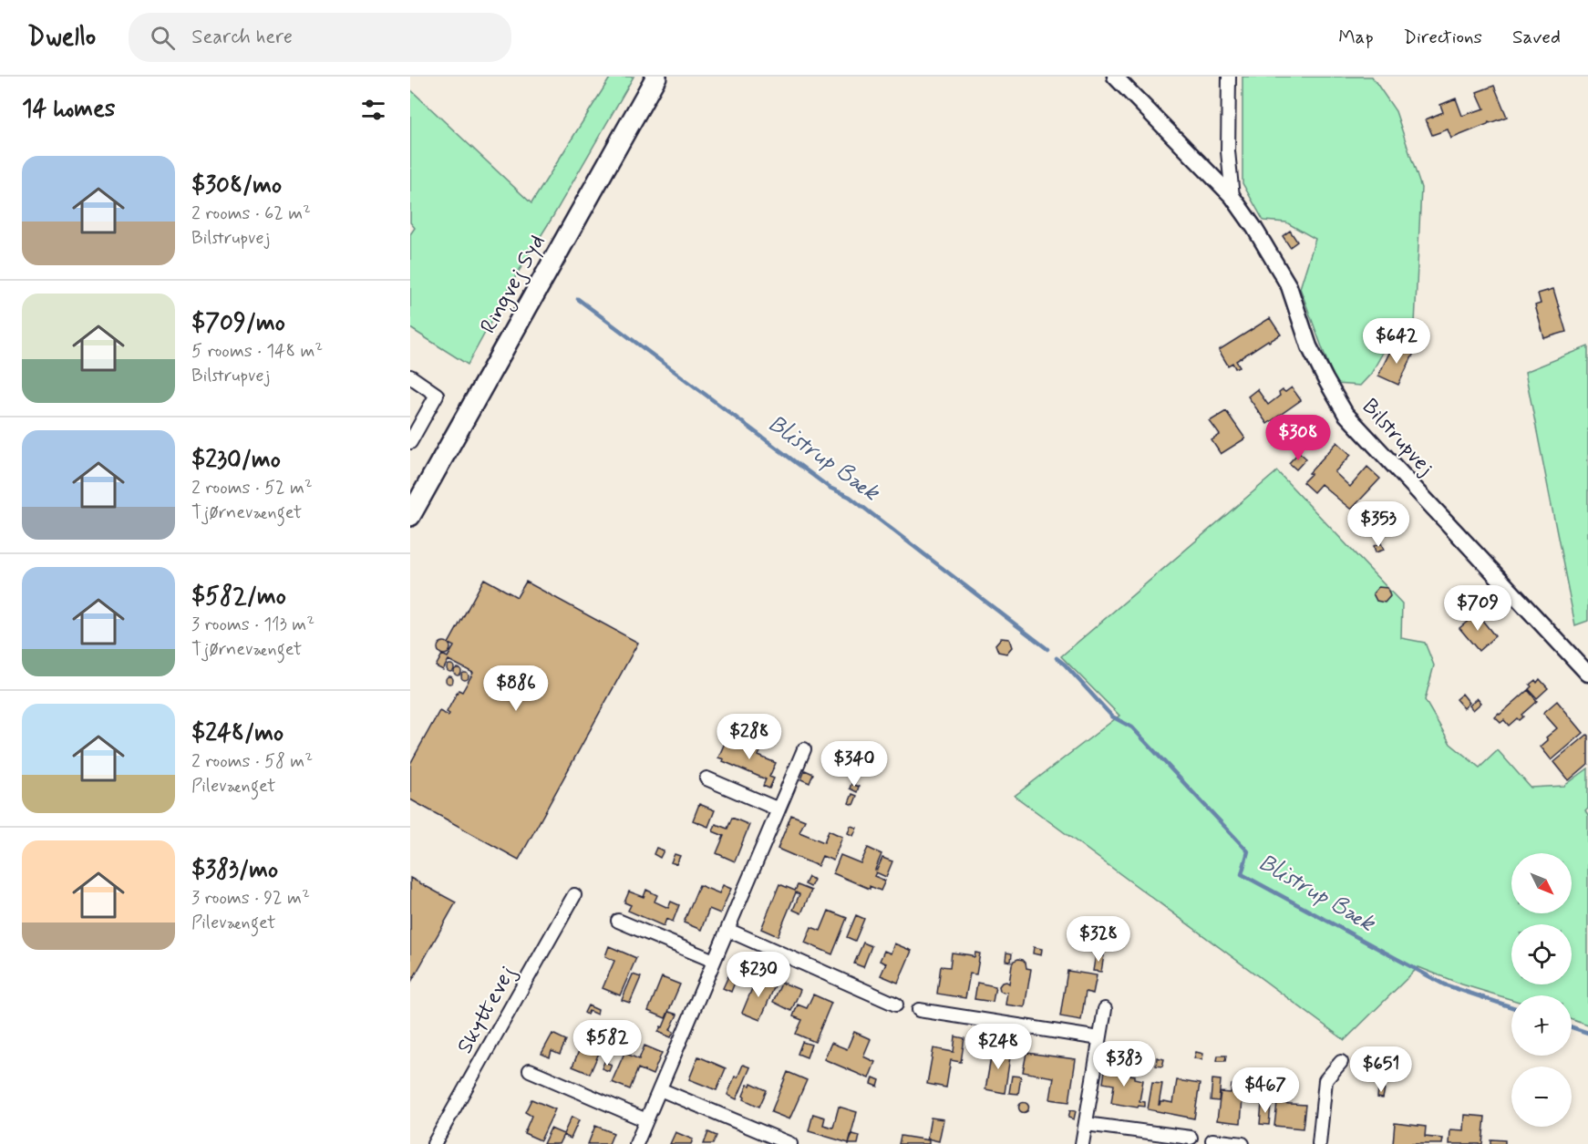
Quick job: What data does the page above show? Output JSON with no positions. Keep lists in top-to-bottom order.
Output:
{
  "streets": {
    "main road": ["Ringvej Syd"],
    "street": ["Bilstrupvej", "Skyttevej"]
  },
  "water": ["Blistrup Bæk"],
  "north": "bottom right",
  "page": {
    "header": "Dwello",
    "search": "Search here",
    "nav": ["Map", "Directions", "Saved"],
    "heading": "14 homes",
    "list": [
      {
        "name": "$308/mo",
        "note": "2 rooms · 62 m² · Bilstrupvej"
      },
      {
        "name": "$709/mo",
        "note": "5 rooms · 148 m² · Bilstrupvej"
      },
      {
        "name": "$230/mo",
        "note": "2 rooms · 52 m² · Tjørnevænget"
      },
      {
        "name": "$582/mo",
        "note": "3 rooms · 113 m² · Tjørnevænget"
      },
      {
        "name": "$248/mo",
        "note": "2 rooms · 58 m² · Pilevænget"
      },
      {
        "name": "$383/mo",
        "note": "3 rooms · 92 m² · Pilevænget"
      }
    ],
    "price": [
      "$642",
      "$308",
      "$353",
      "$709",
      "$886",
      "$288",
      "$340",
      "$328",
      "$230",
      "$582",
      "$248",
      "$383",
      "$651",
      "$467"
    ],
    "map_buttons": ["+", "−"]
  }
}
